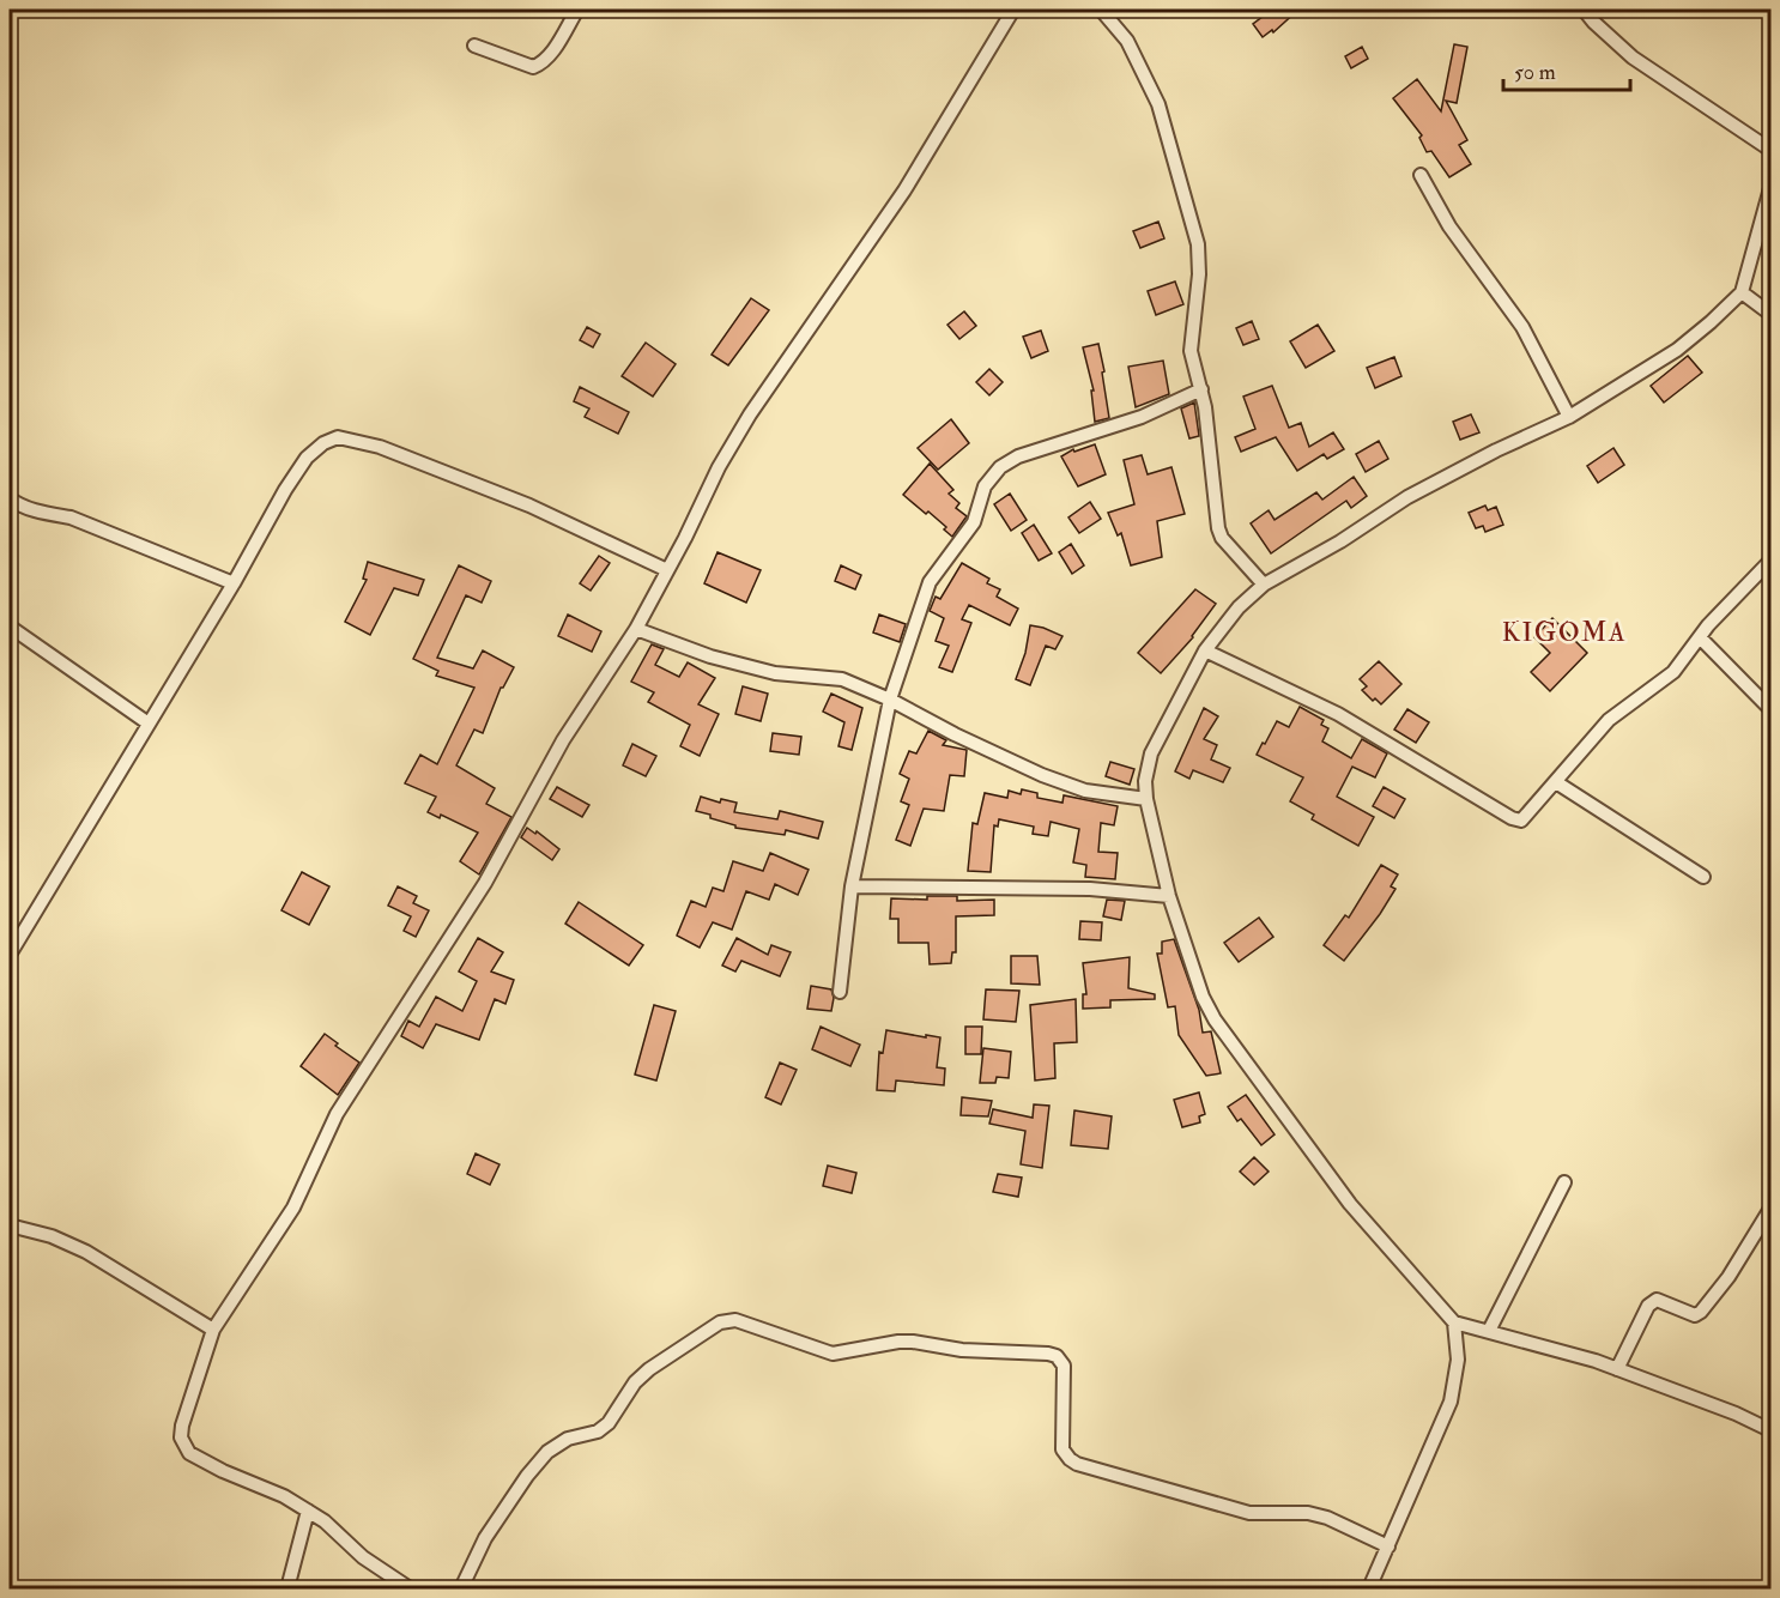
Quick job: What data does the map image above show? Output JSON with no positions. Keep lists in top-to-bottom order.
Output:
{
  "districts": ["KIGOMA"],
  "scale_bar": "50 m"
}
